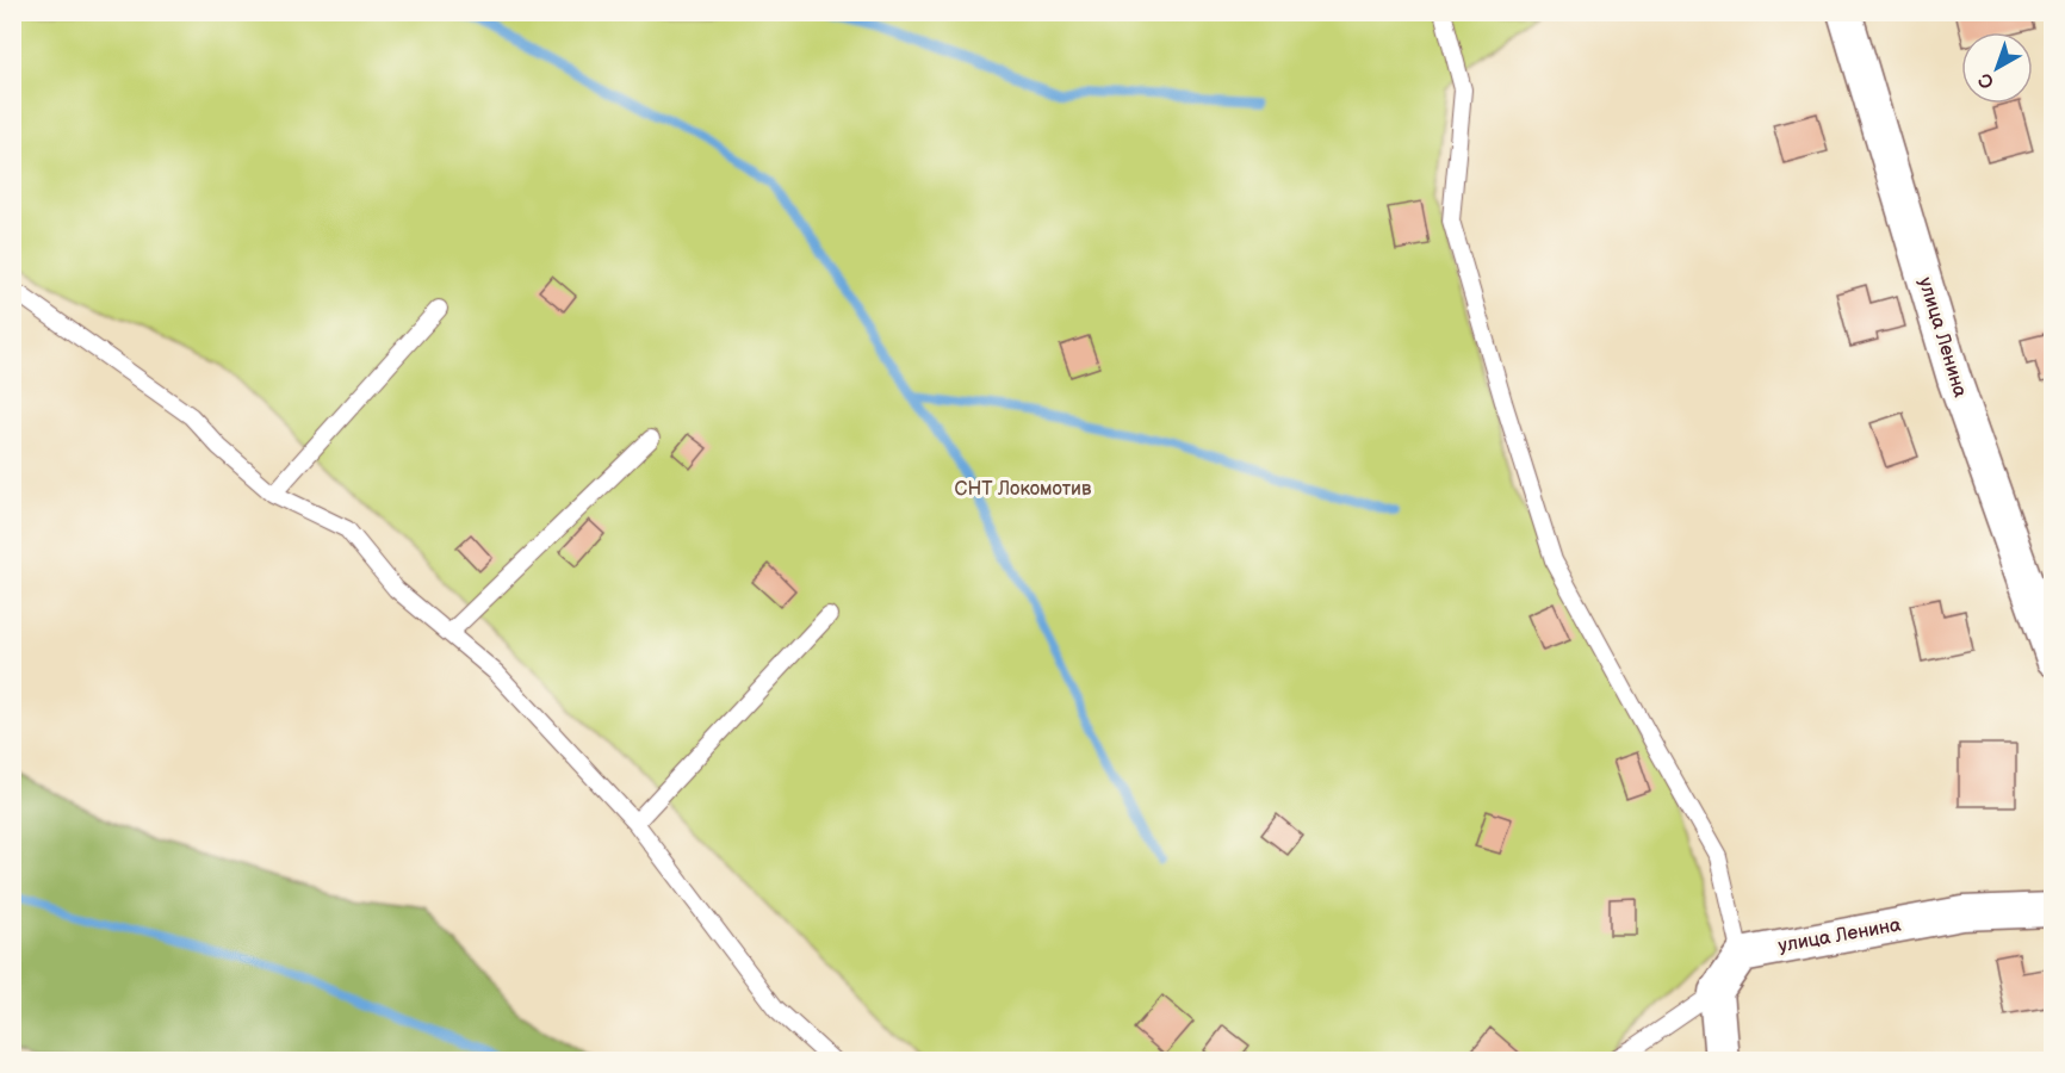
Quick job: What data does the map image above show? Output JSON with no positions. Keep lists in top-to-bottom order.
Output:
{
  "streets": {
    "street": ["улица Ленина"]
  },
  "parks": ["СНТ Локомотив"],
  "north": "bottom left"
}
